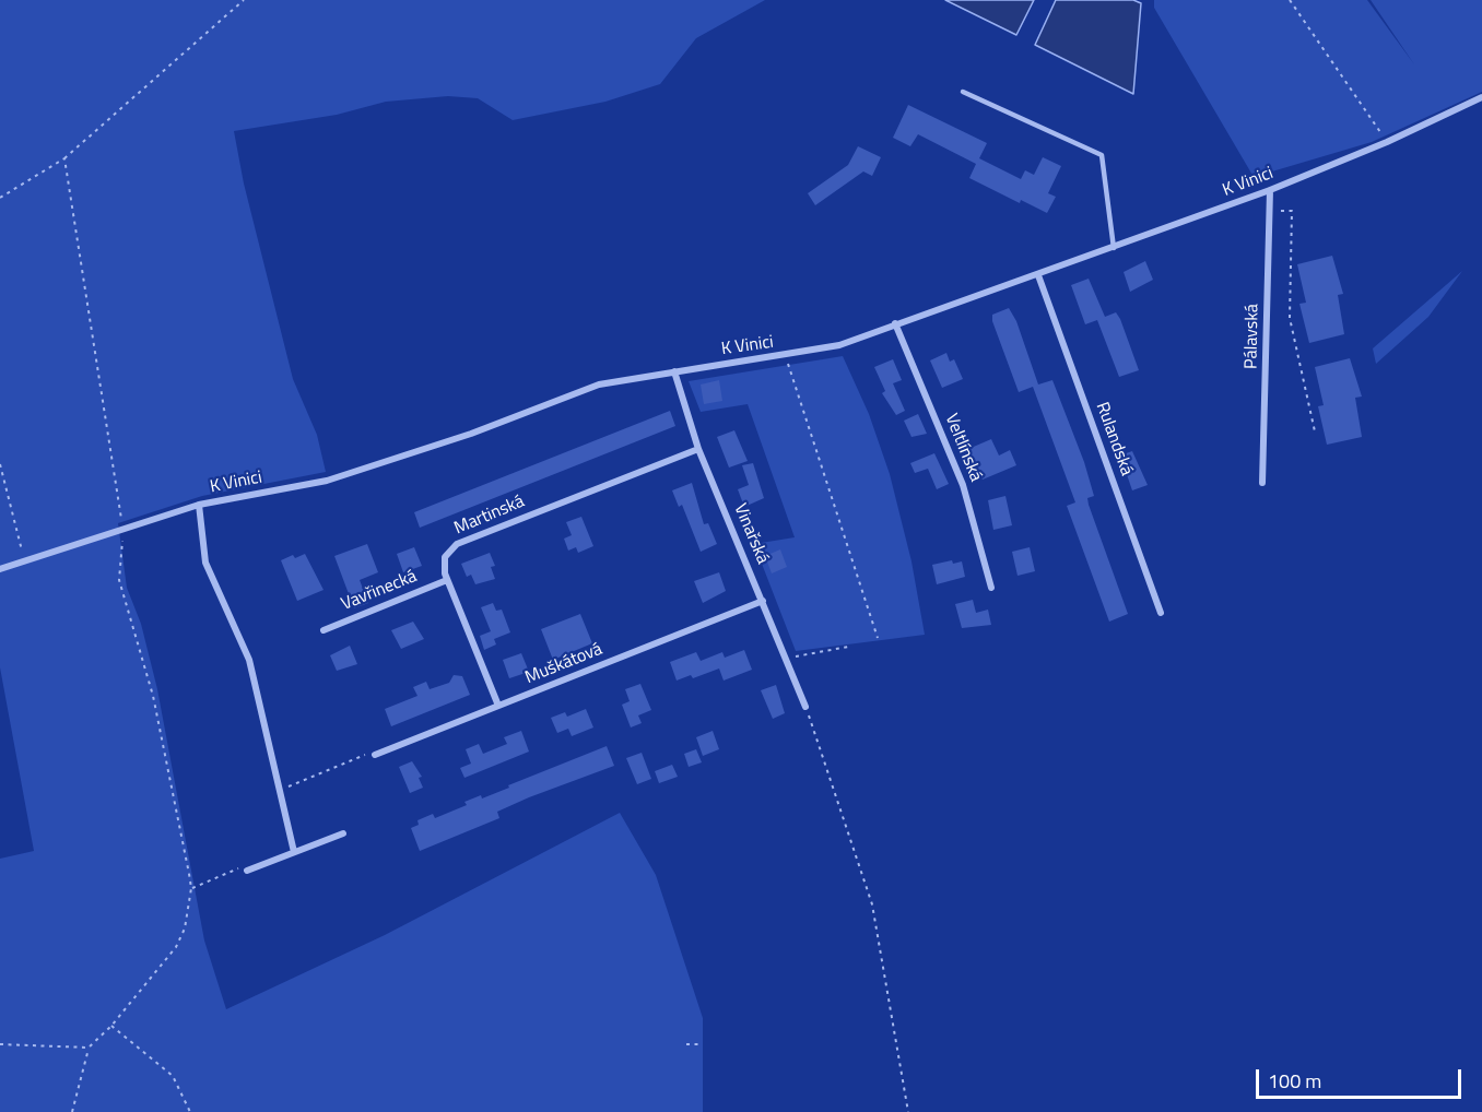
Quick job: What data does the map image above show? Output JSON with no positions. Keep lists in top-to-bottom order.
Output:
{
  "streets": {
    "street": [
      "K Vinici",
      "Pálavská",
      "Rulandská",
      "Veltlínská",
      "Martinská",
      "Vinařská",
      "Vavřinecká",
      "Muškátová"
    ]
  },
  "crossings": [
    ["K Vinici", "Pálavská"],
    ["K Vinici", "Rulandská"],
    ["K Vinici", "Veltlínská"],
    ["K Vinici", "Vinařská"],
    ["Martinská", "Vinařská"],
    ["Martinská", "Vavřinecká"],
    ["Vinařská", "Muškátová"]
  ],
  "scale_bar": "100 m"
}
